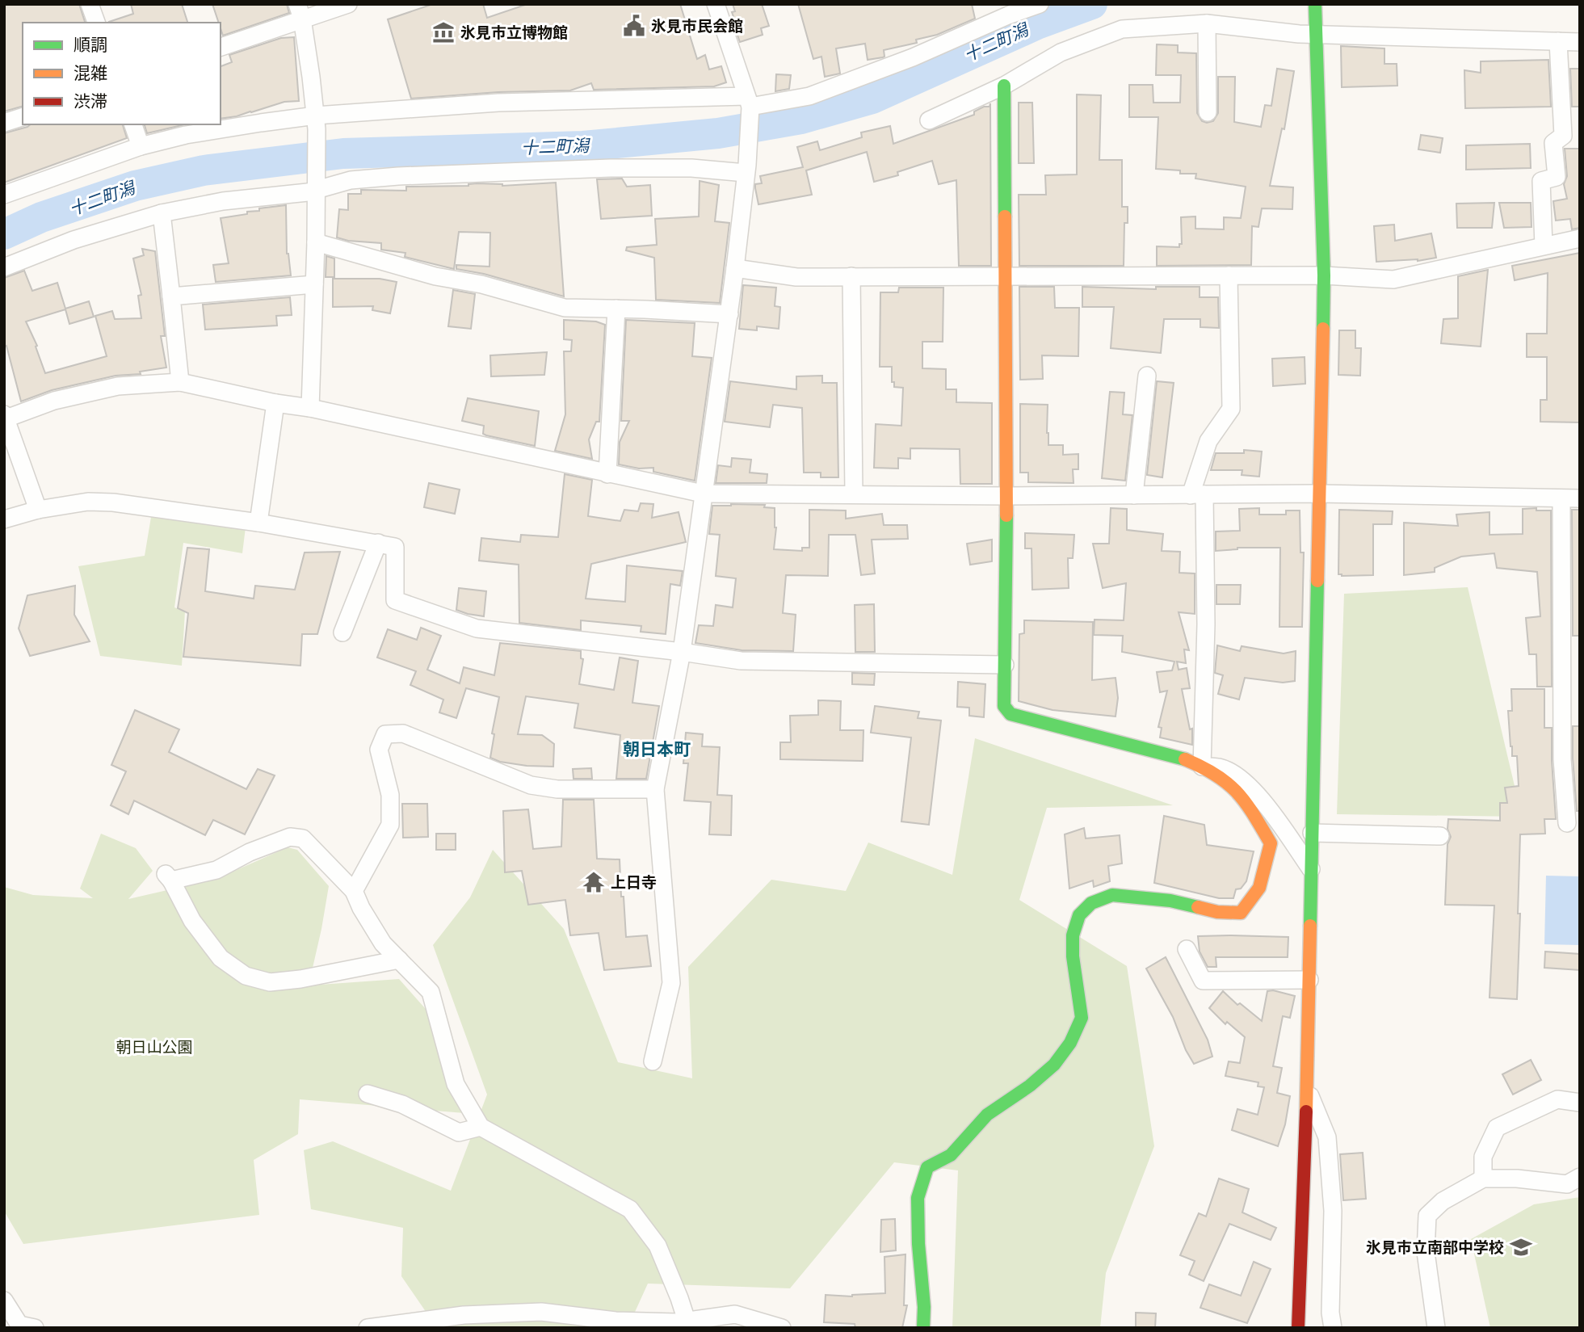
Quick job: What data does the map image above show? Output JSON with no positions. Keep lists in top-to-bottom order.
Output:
{
  "districts": ["朝日本町"],
  "water": ["十二町潟"],
  "parks": ["朝日山公園"],
  "places": {
    "public building": ["氷見市民会館"],
    "museum": ["氷見市立博物館"],
    "temple": ["上日寺"],
    "school or university": ["氷見市立南部中学校"]
  },
  "legend": ["順調", "混雑", "渋滞"]
}
